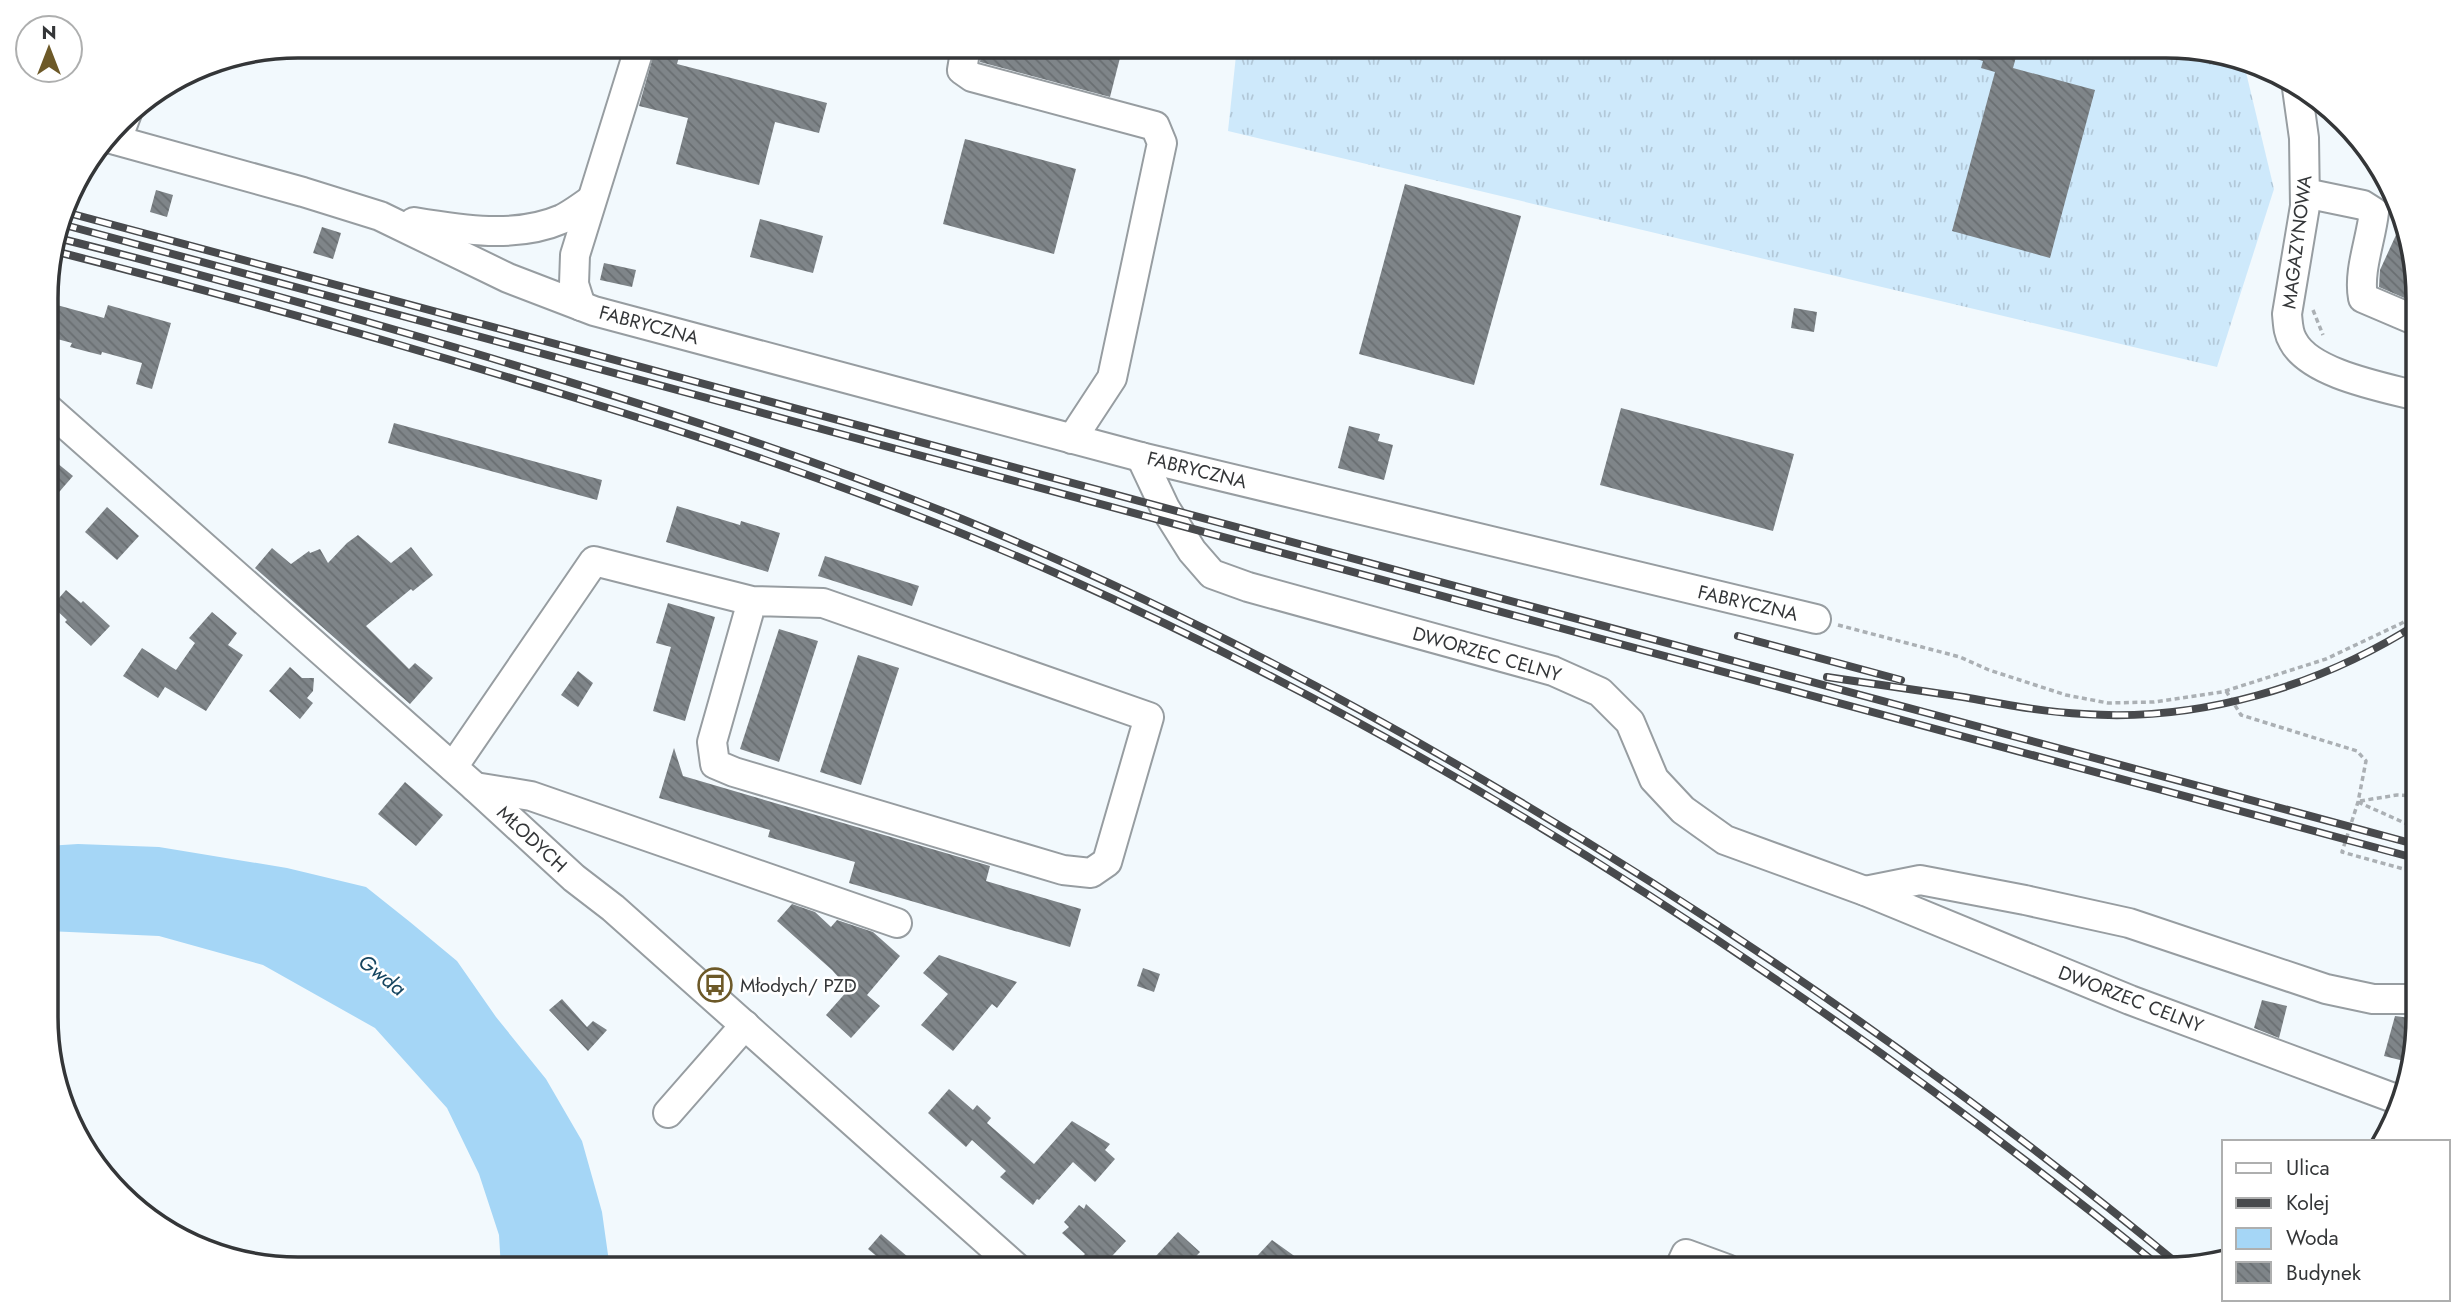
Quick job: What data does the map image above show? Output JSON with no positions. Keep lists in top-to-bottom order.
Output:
{
  "streets": {
    "street": [
      "MAGAZYNOWA",
      "FABRYCZNA",
      "DWORZEC CELNY",
      "MŁODYCH"
    ]
  },
  "crossings": [
    ["FABRYCZNA", "DWORZEC CELNY"]
  ],
  "water": ["Gwda"],
  "places": {
    "bus stop": ["Młodych/ PZD"]
  },
  "legend": [
    "Ulica",
    "Kolej",
    "Woda",
    "Budynek"
  ],
  "north": "top"
}
